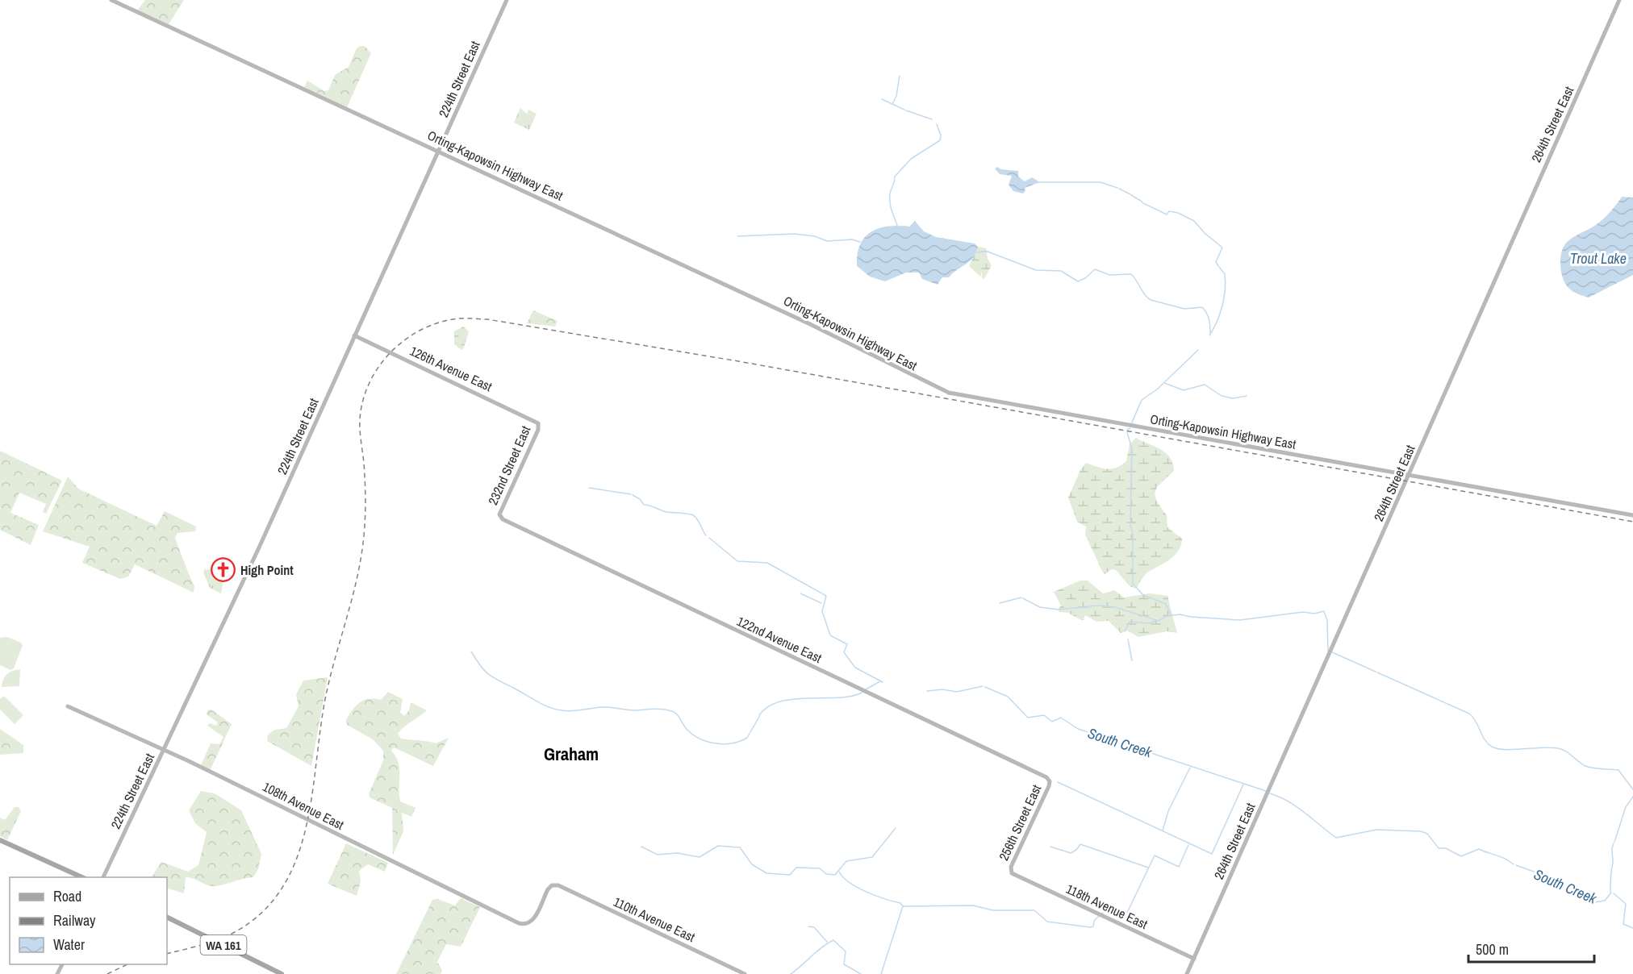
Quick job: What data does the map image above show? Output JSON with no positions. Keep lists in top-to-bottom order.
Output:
{
  "streets": {
    "main road": ["WA 161"],
    "street": [
      "224th Street East",
      "264th Street East",
      "Orting-Kapowsin Highway East",
      "126th Avenue East",
      "232nd Street East",
      "122nd Avenue East",
      "108th Avenue East",
      "256th Street East",
      "118th Avenue East",
      "110th Avenue East"
    ]
  },
  "crossings": [
    ["224th Street East", "Orting-Kapowsin Highway East"],
    ["224th Street East", "126th Avenue East"],
    ["224th Street East", "108th Avenue East"],
    ["264th Street East", "Orting-Kapowsin Highway East"],
    ["264th Street East", "118th Avenue East"],
    ["126th Avenue East", "232nd Street East"],
    ["232nd Street East", "122nd Avenue East"],
    ["122nd Avenue East", "256th Street East"],
    ["108th Avenue East", "110th Avenue East"],
    ["256th Street East", "118th Avenue East"]
  ],
  "districts": ["Graham"],
  "water": ["Trout Lake", "South Creek"],
  "places": {
    "church": ["High Point"]
  },
  "legend": ["Road", "Railway", "Water"],
  "scale_bar": "500 m"
}
